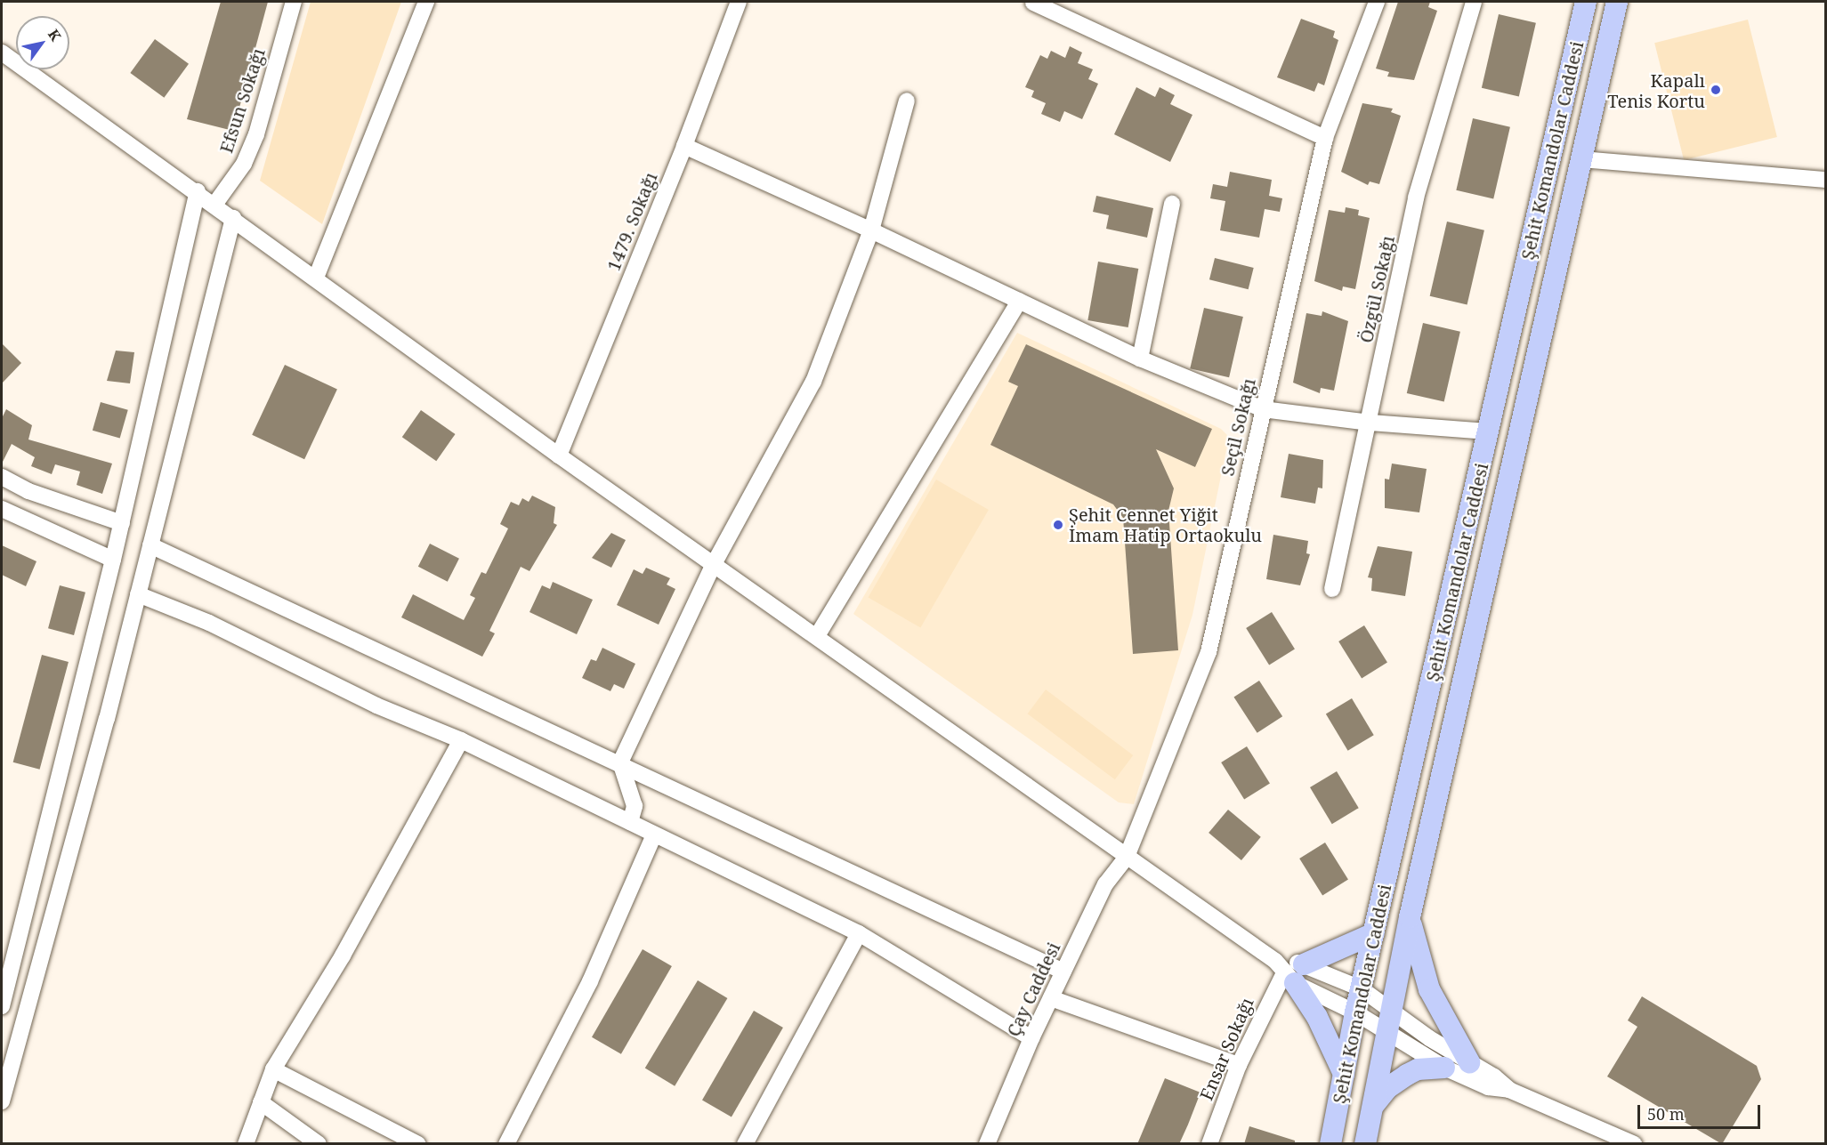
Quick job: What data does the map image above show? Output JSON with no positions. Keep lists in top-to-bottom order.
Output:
{
  "streets": {
    "main road": ["Şehit Komandolar Caddesi"],
    "street": [
      "Efsun Sokağı",
      "1479. Sokağı",
      "Özgül Sokağı",
      "Seçil Sokağı",
      "Çay Caddesi",
      "Ensar Sokağı"
    ]
  },
  "crossings": [
    ["Seçil Sokağı", "Çay Caddesi"]
  ],
  "places": ["Kapalı Tenis Kortu", "Şehit Cennet Yiğit İmam Hatip Ortaokulu"],
  "scale_bar": "50 m",
  "north": "top right"
}
